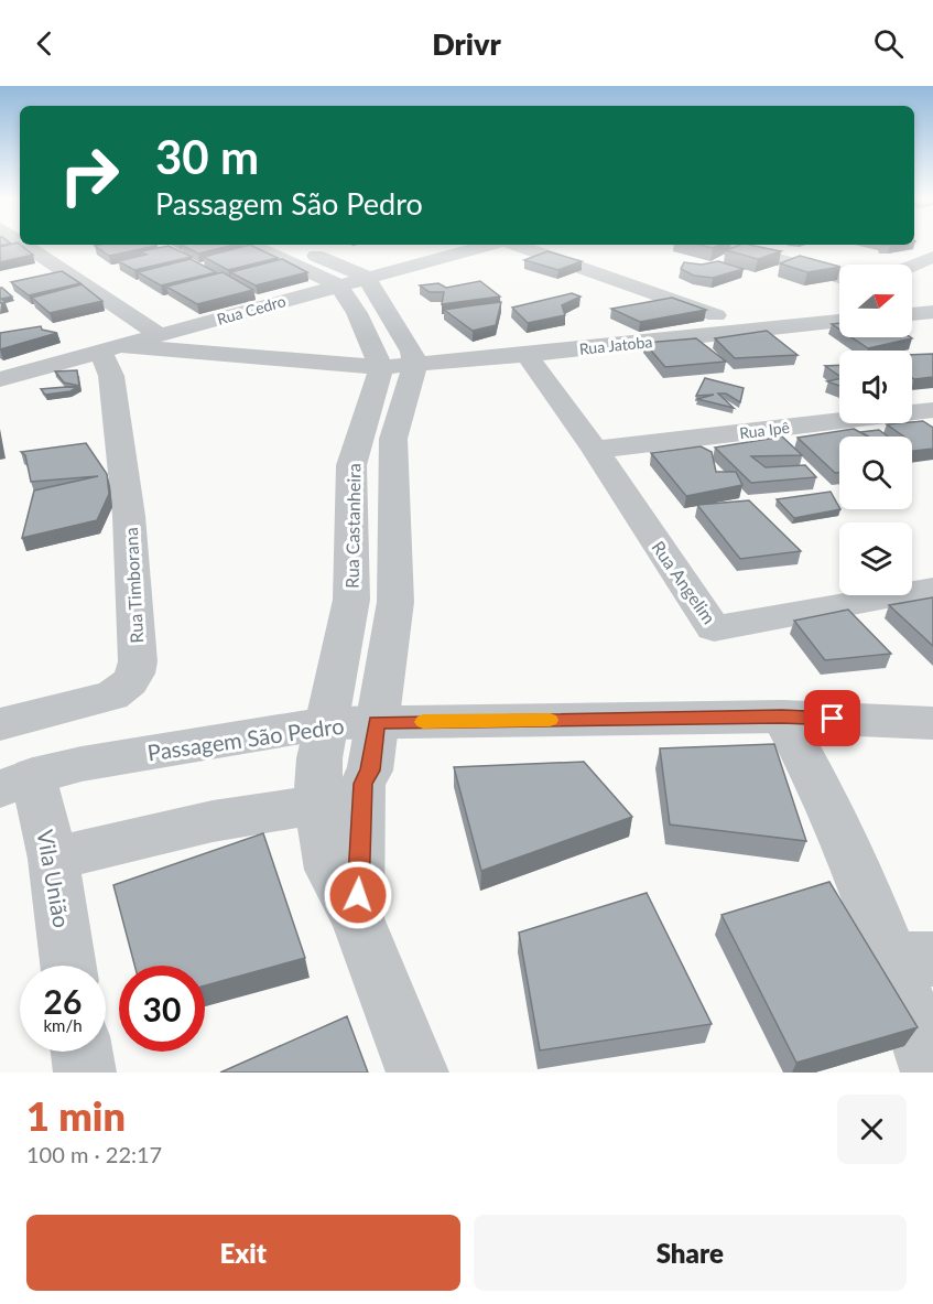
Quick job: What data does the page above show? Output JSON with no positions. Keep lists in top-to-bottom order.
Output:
{
  "streets": {
    "street": [
      "Rua Cedro",
      "Rua Jatoba",
      "Rua Ipê",
      "Rua Castanheira",
      "Rua Angelim",
      "Rua Timborana",
      "Passagem São Pedro",
      "Vila União"
    ]
  },
  "crossings": [
    ["Rua Cedro", "Rua Jatoba"],
    ["Rua Cedro", "Rua Timborana"],
    ["Rua Jatoba", "Rua Castanheira"],
    ["Rua Jatoba", "Rua Angelim"],
    ["Rua Jatoba", "Rua Timborana"],
    ["Rua Ipê", "Rua Angelim"],
    ["Rua Castanheira", "Passagem São Pedro"],
    ["Passagem São Pedro", "Vila União"]
  ],
  "north": "right",
  "page": {
    "header": "Drivr",
    "turn": ["30 m", "Passagem São Pedro"],
    "speed": "26 km/h",
    "limit": "30",
    "heading": ["1 min", "100 m · 22:17"],
    "buttons": ["Exit", "Share"]
  }
}
